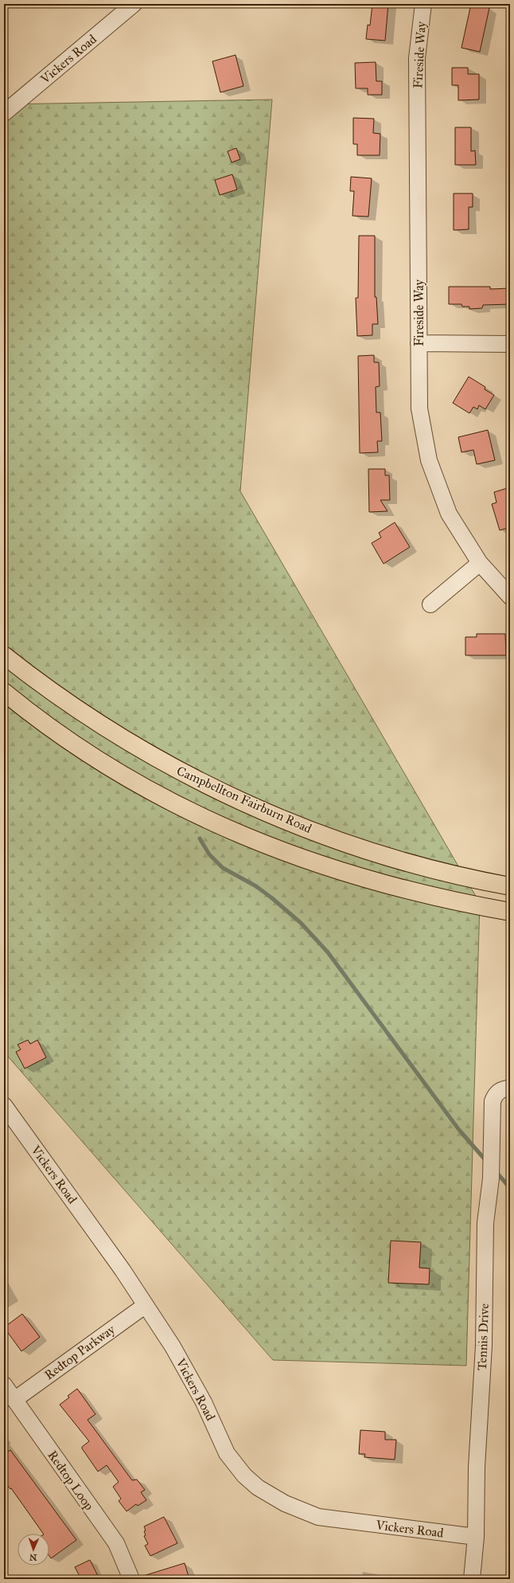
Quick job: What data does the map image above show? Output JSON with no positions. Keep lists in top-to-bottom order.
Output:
{
  "streets": {
    "main road": ["Campbellton Fairburn Road"],
    "street": [
      "Fireside Way",
      "Vickers Road",
      "Tennis Drive",
      "Redtop Parkway",
      "Redtop Loop"
    ]
  },
  "crossings": [
    ["Vickers Road", "Tennis Drive"],
    ["Vickers Road", "Redtop Parkway"],
    ["Redtop Parkway", "Redtop Loop"]
  ],
  "north": "bottom"
}
